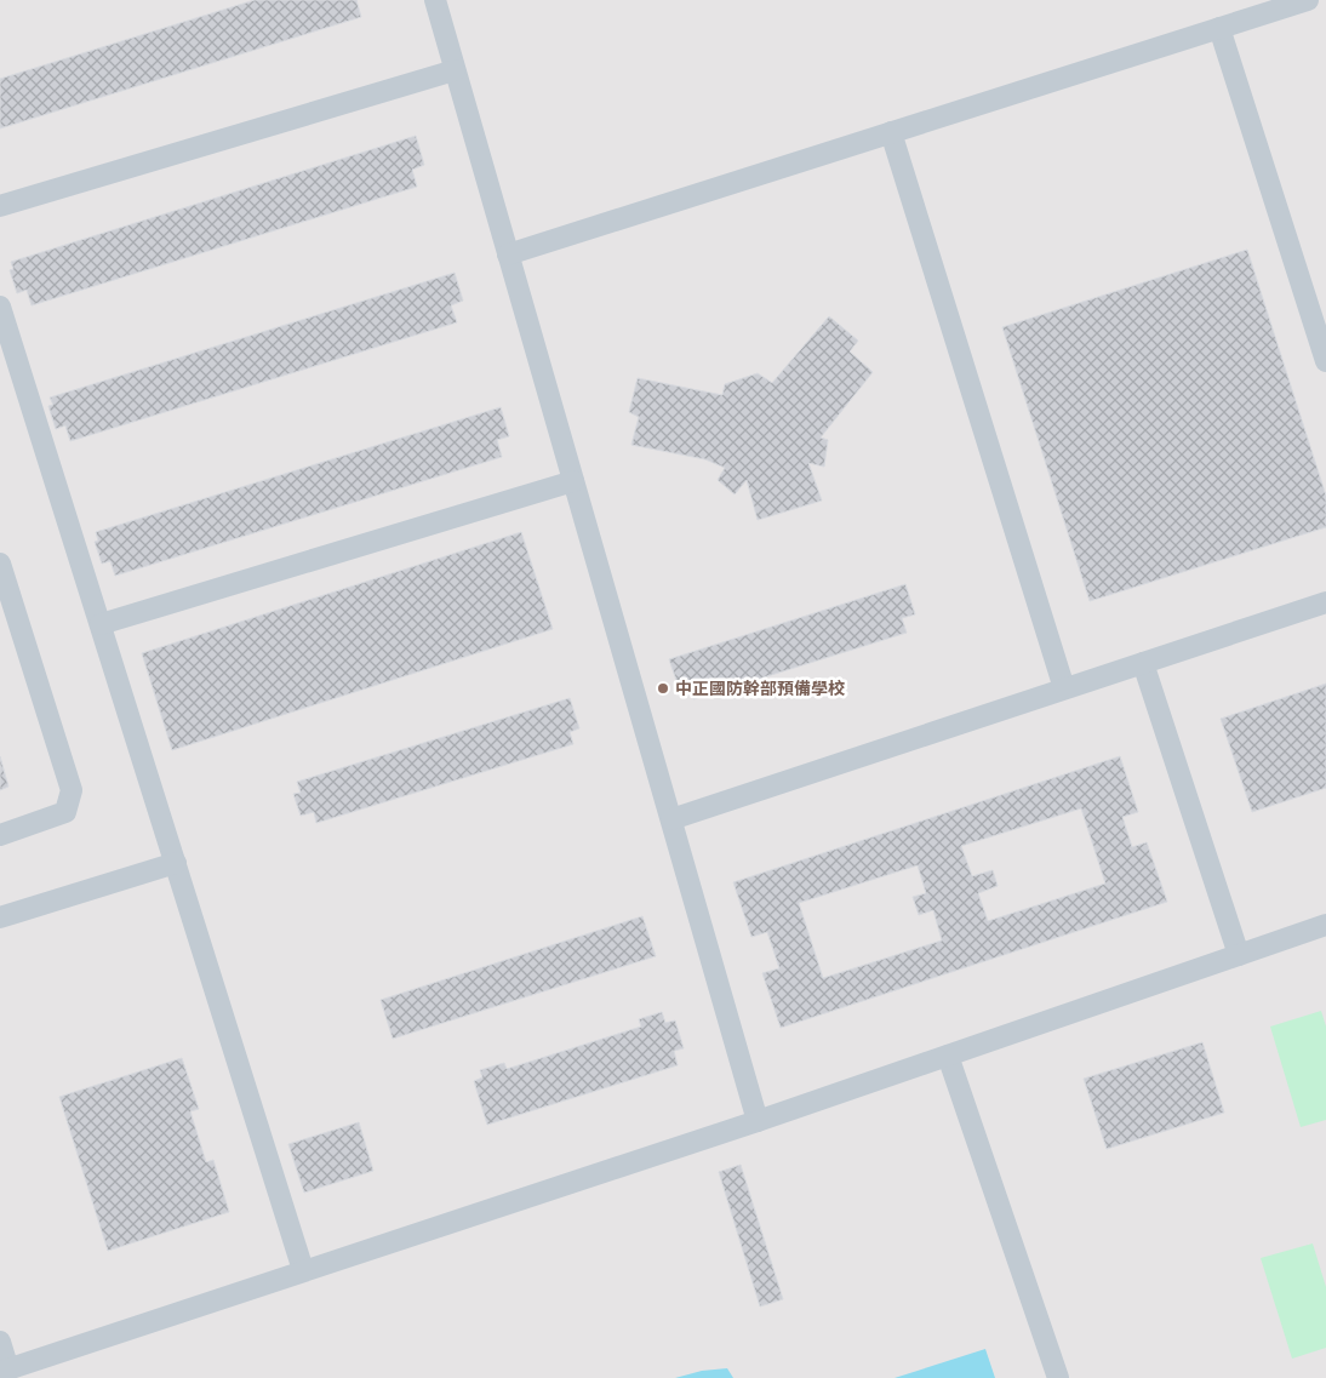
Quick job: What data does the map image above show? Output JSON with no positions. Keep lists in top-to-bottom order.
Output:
{
  "places": ["中正國防幹部預備學校"]
}
